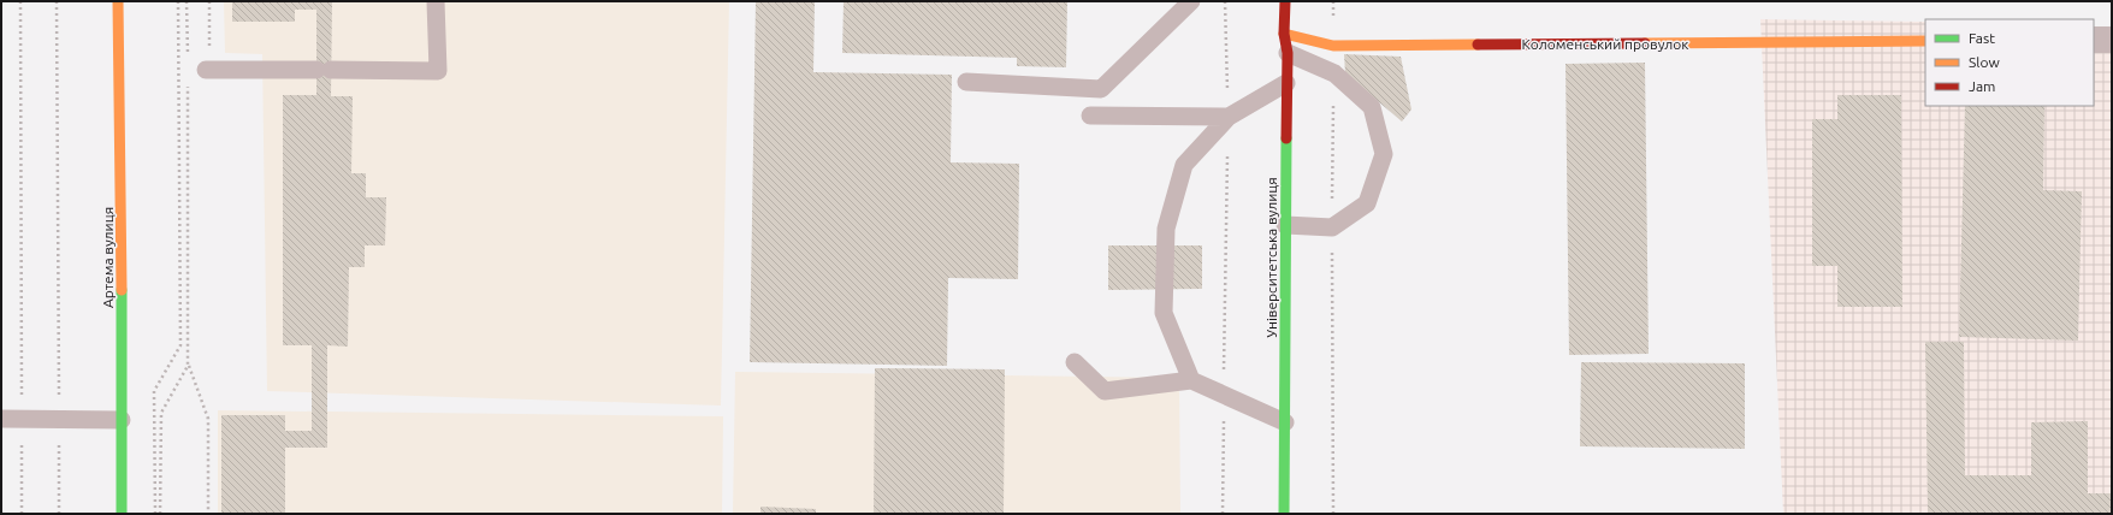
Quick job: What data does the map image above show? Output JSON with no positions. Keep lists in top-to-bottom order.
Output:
{
  "streets": {
    "main road": ["Коломенський провулок", "Артема вулиця", "Університетська вулиця"]
  },
  "crossings": [
    ["Коломенський провулок", "Університетська вулиця"]
  ],
  "legend": ["Fast", "Slow", "Jam"]
}
